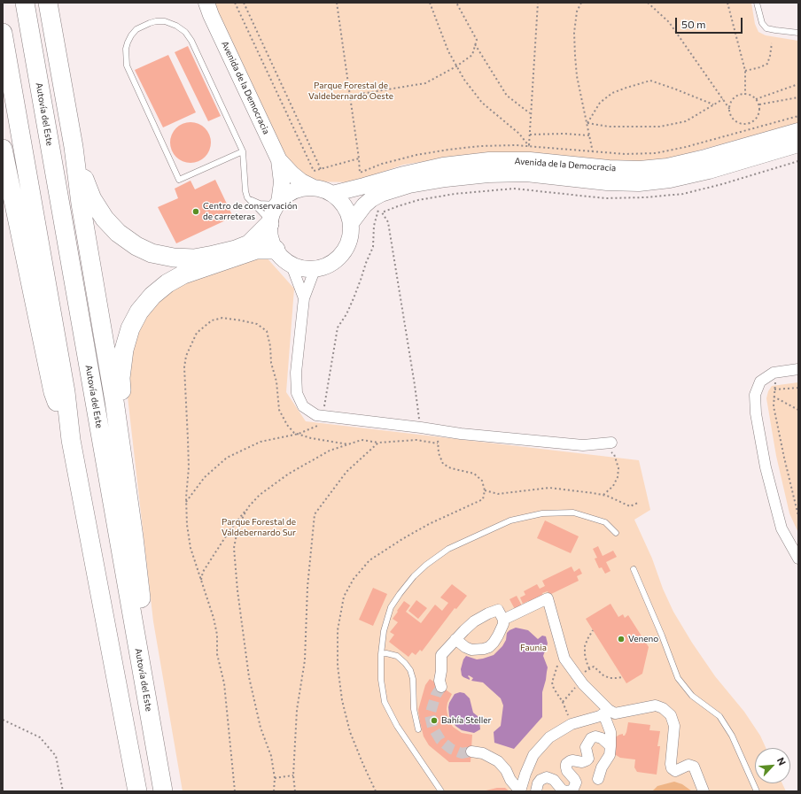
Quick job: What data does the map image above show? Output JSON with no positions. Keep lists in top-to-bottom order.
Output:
{
  "streets": {
    "highway": ["Autovía del Este"],
    "main road": ["Avenida de la Democracia"]
  },
  "parks": ["Parque Forestal de Valdebernardo Oeste", "Parque Forestal de Valdebernardo Sur", "Faunia"],
  "places": ["Centro de conservación de carreteras", "Veneno", "Bahía Steller"],
  "scale_bar": "50 m",
  "north": "top right"
}
